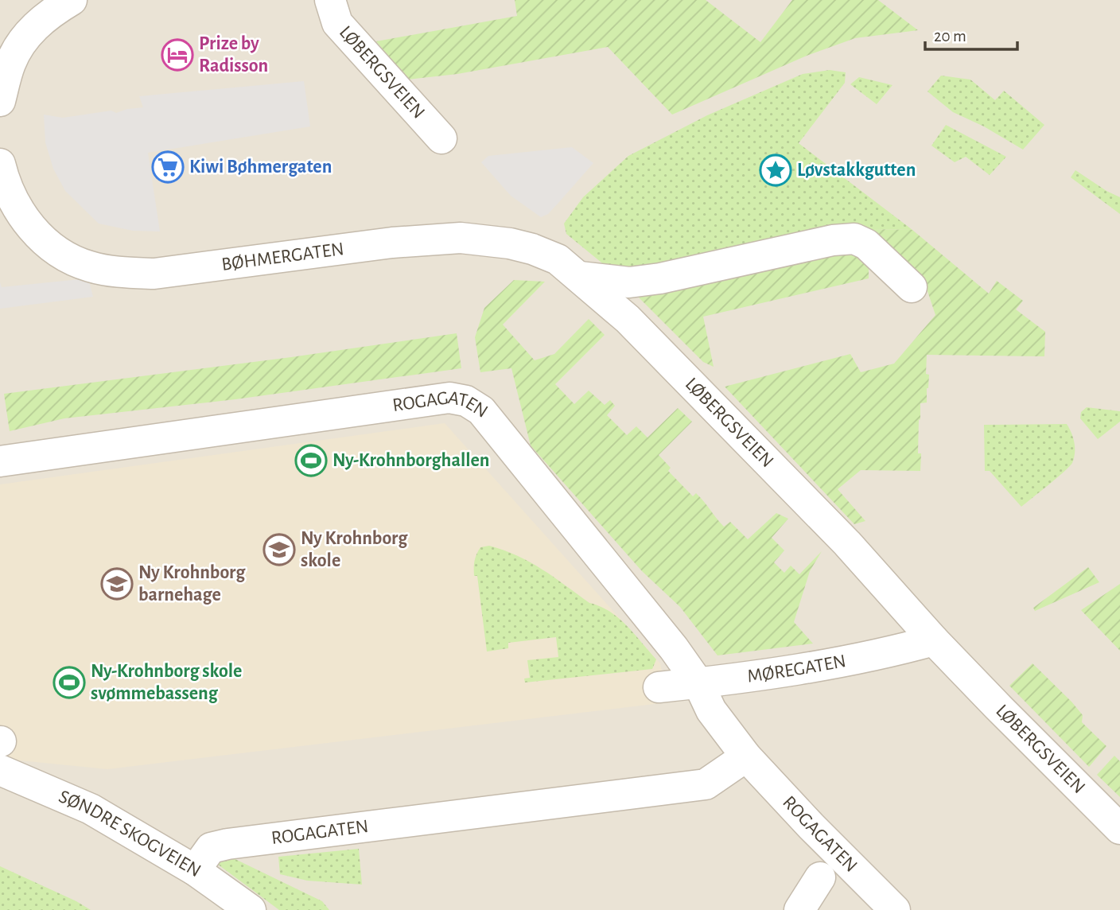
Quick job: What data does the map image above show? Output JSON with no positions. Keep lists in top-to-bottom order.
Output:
{
  "streets": {
    "street": [
      "LØBERGSVEIEN",
      "BØHMERGATEN",
      "ROGAGATEN",
      "MØREGATEN",
      "SØNDRE SKOGVEIEN"
    ]
  },
  "crossings": [
    ["LØBERGSVEIEN", "BØHMERGATEN"],
    ["LØBERGSVEIEN", "MØREGATEN"],
    ["ROGAGATEN", "MØREGATEN"],
    ["ROGAGATEN", "SØNDRE SKOGVEIEN"]
  ],
  "places": {
    "hotel": ["Prize by Radisson"],
    "supermarket": ["Kiwi Bøhmergaten"],
    "place": ["Løvstakkgutten"],
    "sports": ["Ny-Krohnborghallen", "Ny-Krohnborg skole svømmebasseng"],
    "school or university": ["Ny Krohnborg skole", "Ny Krohnborg barnehage"]
  },
  "scale_bar": "20 m"
}
